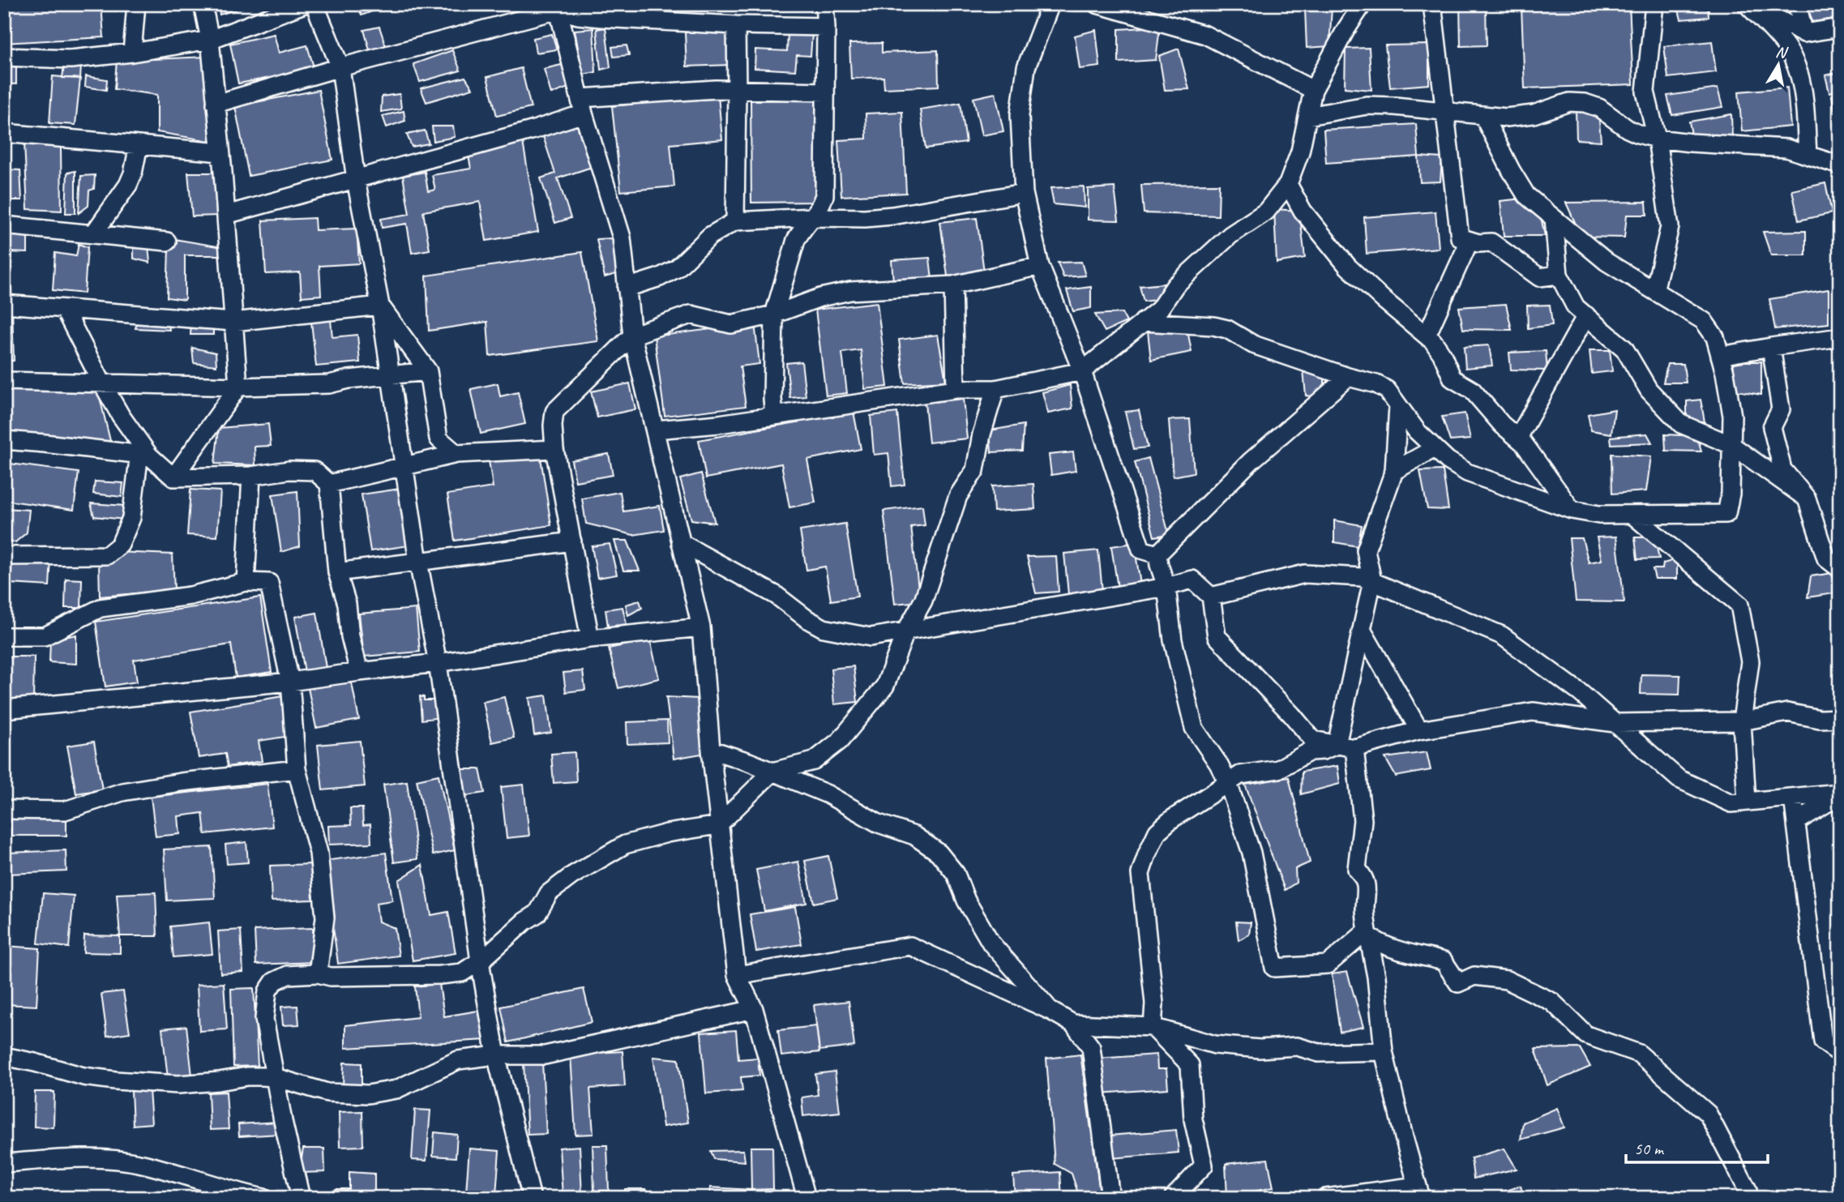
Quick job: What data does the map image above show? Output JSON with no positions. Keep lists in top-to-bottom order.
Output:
{
  "scale_bar": "50 m",
  "north": "top"
}
